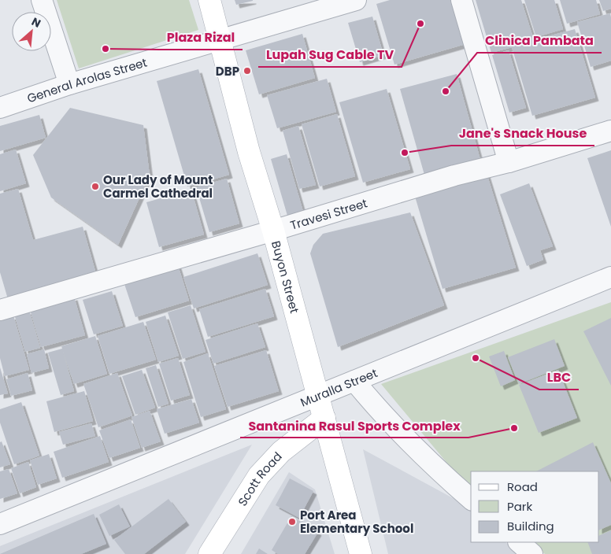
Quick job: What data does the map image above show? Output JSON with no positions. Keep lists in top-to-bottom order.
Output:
{
  "streets": {
    "main road": ["Buyon Street", "Scott Road"],
    "street": ["General Arolas Street", "Travesi Street", "Muralla Street"]
  },
  "crossings": [
    ["General Arolas Street", "Buyon Street"],
    ["Travesi Street", "Buyon Street"],
    ["Buyon Street", "Muralla Street"],
    ["Buyon Street", "Scott Road"]
  ],
  "places": [
    "Lupah Sug Cable TV",
    "Plaza Rizal",
    "DBP",
    "Clinica Pambata",
    "Jane's Snack House",
    "Our Lady of Mount Carmel Cathedral",
    "LBC",
    "Santanina Rasul Sports Complex",
    "Port Area Elementary School"
  ],
  "legend": ["Road", "Park", "Building"],
  "north": "top right"
}
